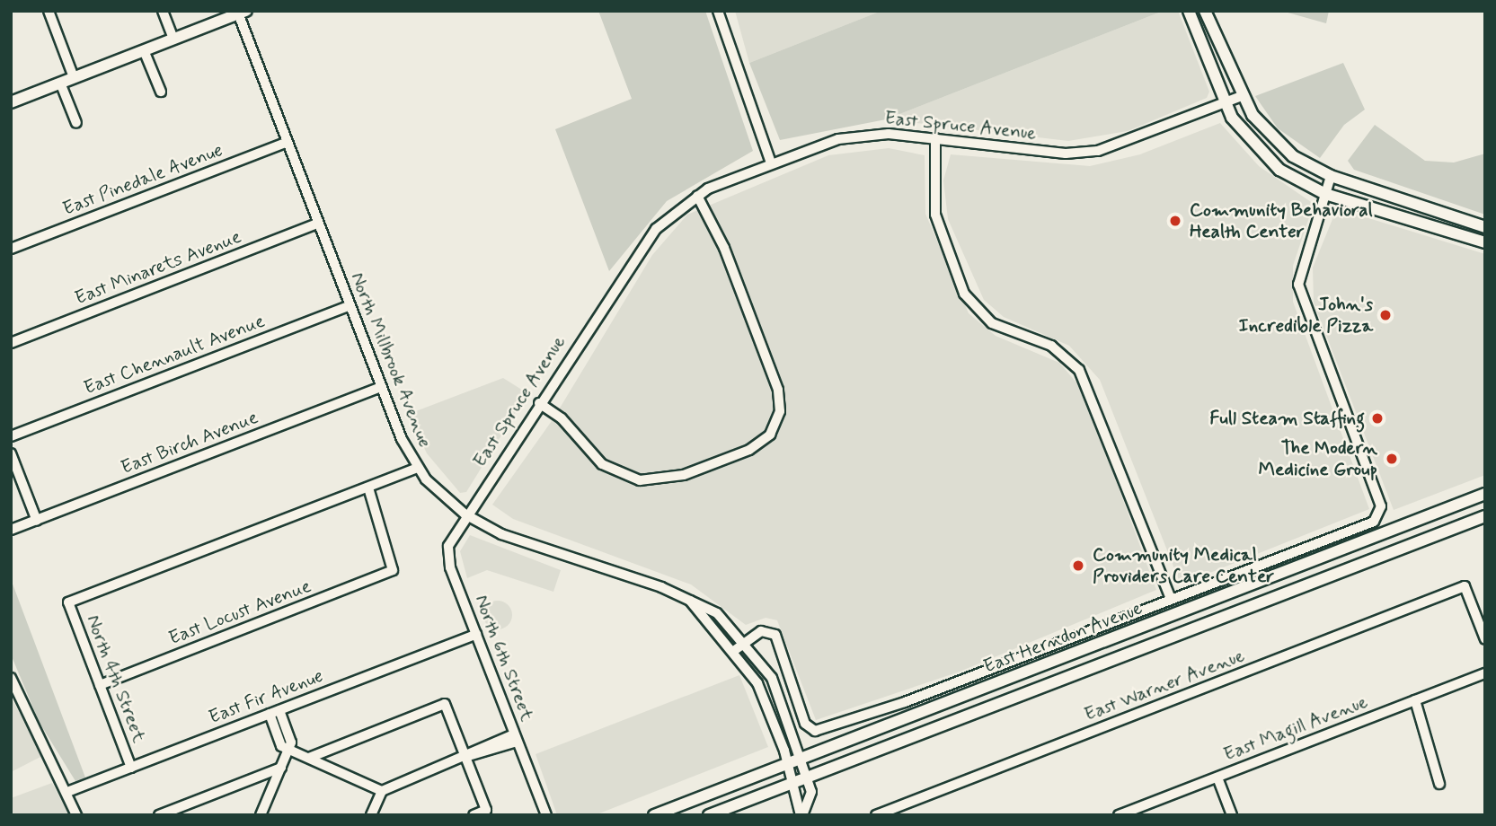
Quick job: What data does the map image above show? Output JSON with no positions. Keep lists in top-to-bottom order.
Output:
{
  "streets": {
    "main road": ["East Herndon Avenue"],
    "street": [
      "East Spruce Avenue",
      "East Pinedale Avenue",
      "East Minarets Avenue",
      "East Chennault Avenue",
      "North Millbrook Avenue",
      "East Birch Avenue",
      "East Locust Avenue",
      "North 6th Street",
      "North 4th Street",
      "East Warner Avenue",
      "East Fir Avenue",
      "East Magill Avenue"
    ]
  },
  "crossings": [
    ["East Spruce Avenue", "North Millbrook Avenue"],
    ["East Spruce Avenue", "North 6th Street"],
    ["East Pinedale Avenue", "North Millbrook Avenue"],
    ["East Minarets Avenue", "North Millbrook Avenue"],
    ["East Chennault Avenue", "North Millbrook Avenue"],
    ["North Millbrook Avenue", "East Birch Avenue"],
    ["North Millbrook Avenue", "East Herndon Avenue"],
    ["North Millbrook Avenue", "North 6th Street"],
    ["East Locust Avenue", "North 4th Street"],
    ["North 6th Street", "East Fir Avenue"],
    ["North 4th Street", "East Fir Avenue"]
  ],
  "places": [
    "Community Behavioral Health Center",
    "John's Incredible Pizza",
    "Full Steam Staffing",
    "The Modern Medicine Group",
    "Community Medical Providers Care Center"
  ]
}
